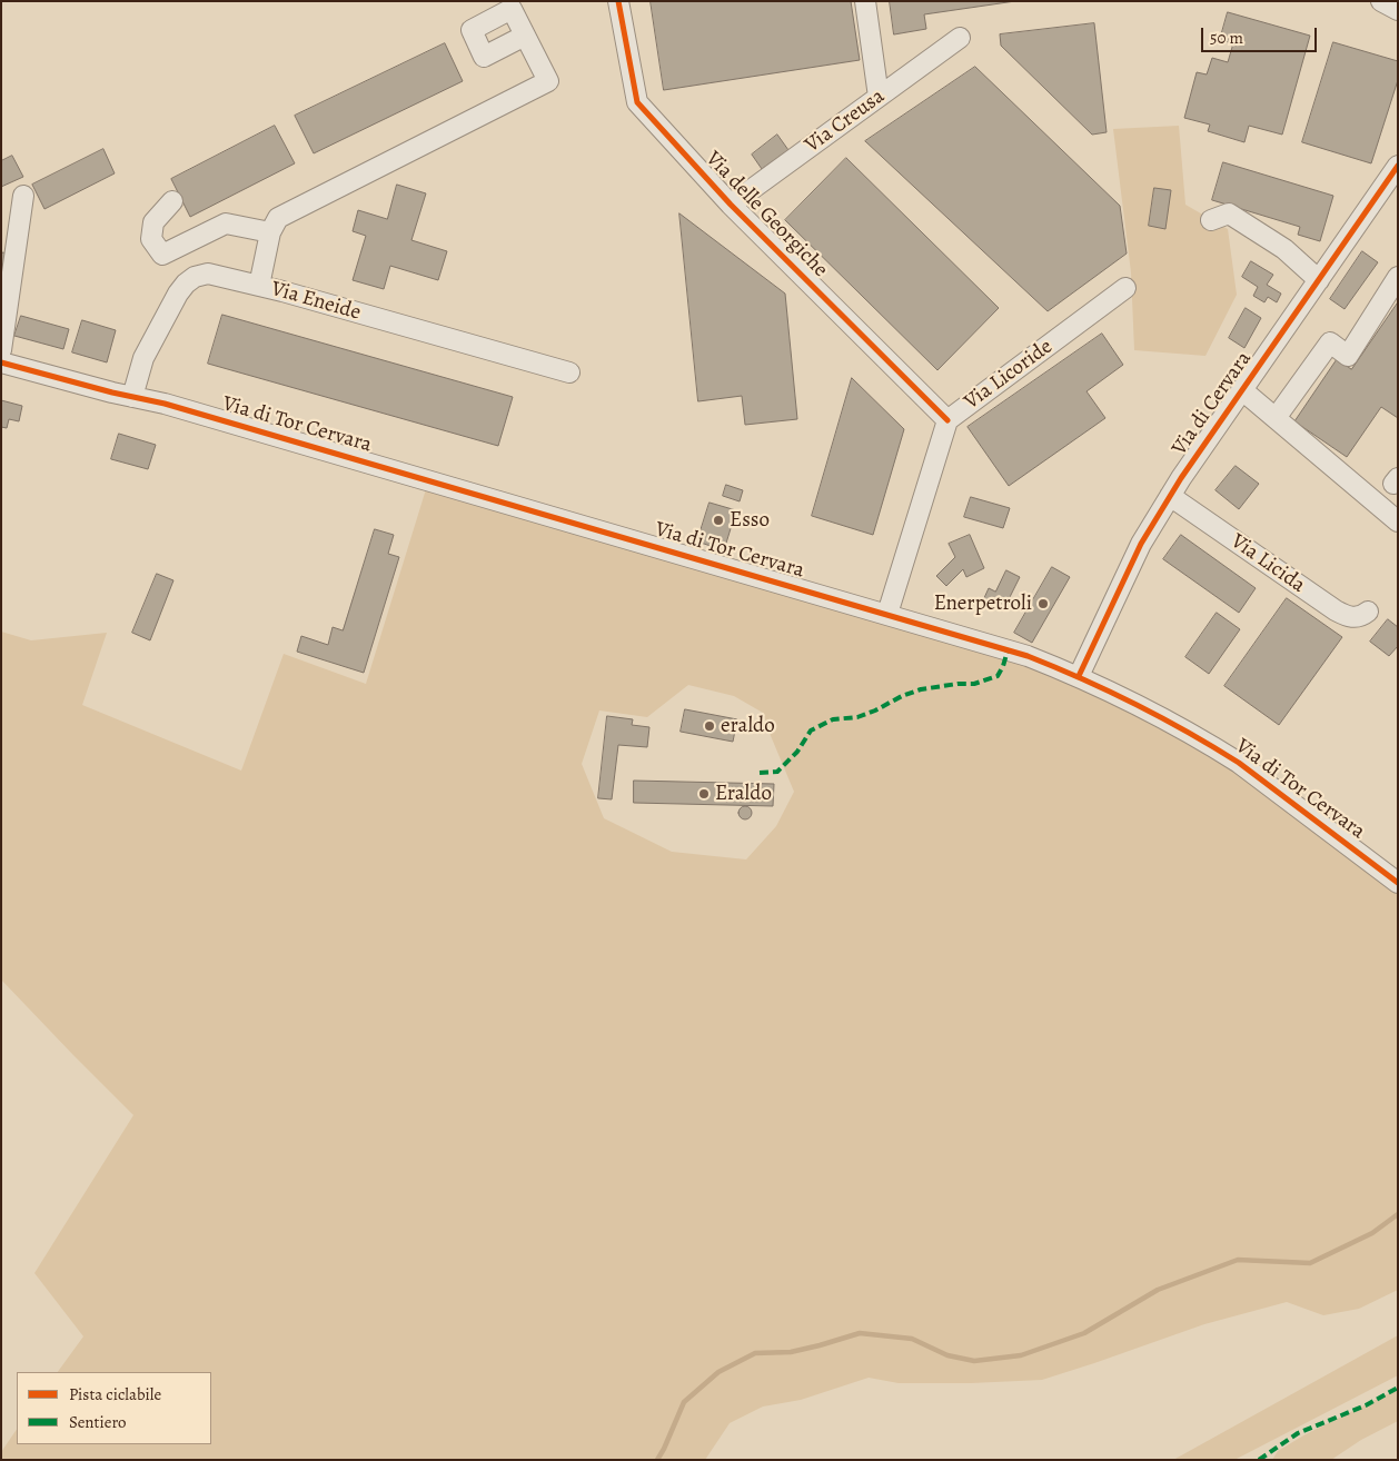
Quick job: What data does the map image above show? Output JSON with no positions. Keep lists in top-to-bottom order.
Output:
{
  "streets": {
    "street": [
      "Via Creusa",
      "Via delle Georgiche",
      "Via Eneide",
      "Via Licoride",
      "Via di Cervara",
      "Via di Tor Cervara",
      "Via Licida"
    ]
  },
  "crossings": [
    ["Via Creusa", "Via delle Georgiche"],
    ["Via delle Georgiche", "Via Licoride"],
    ["Via Eneide", "Via di Tor Cervara"],
    ["Via Licoride", "Via di Tor Cervara"],
    ["Via di Cervara", "Via di Tor Cervara"],
    ["Via di Cervara", "Via Licida"]
  ],
  "places": [
    "Esso",
    "Enerpetroli",
    "eraldo",
    "Eraldo"
  ],
  "legend": ["Pista ciclabile", "Sentiero"],
  "scale_bar": "50 m"
}
